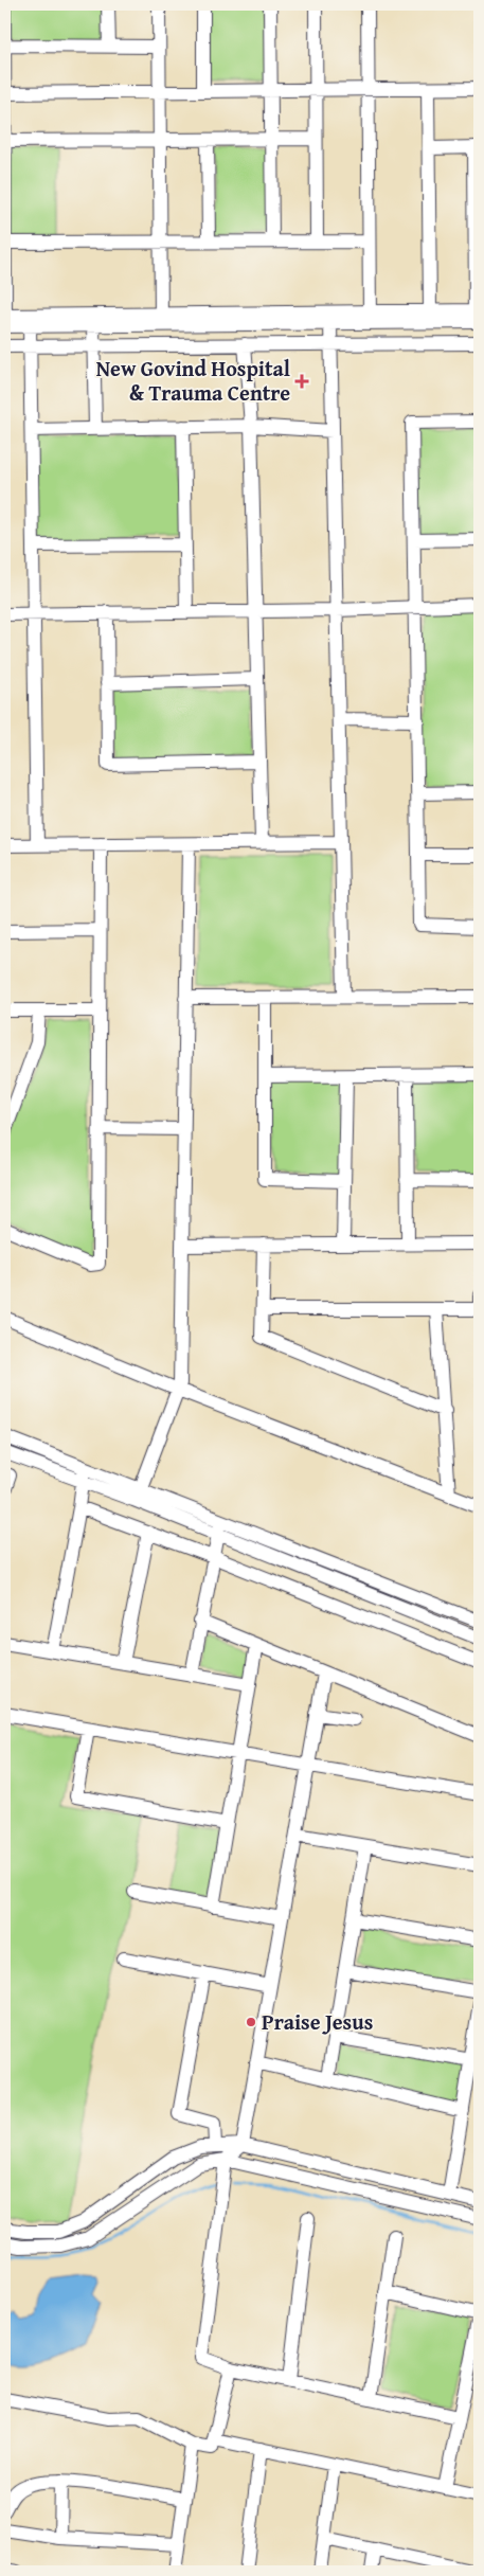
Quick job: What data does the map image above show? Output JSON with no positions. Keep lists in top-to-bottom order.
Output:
{
  "places": {
    "health": ["New Govind Hospital & Trauma Centre"],
    "other": ["Praise Jesus"]
  }
}
